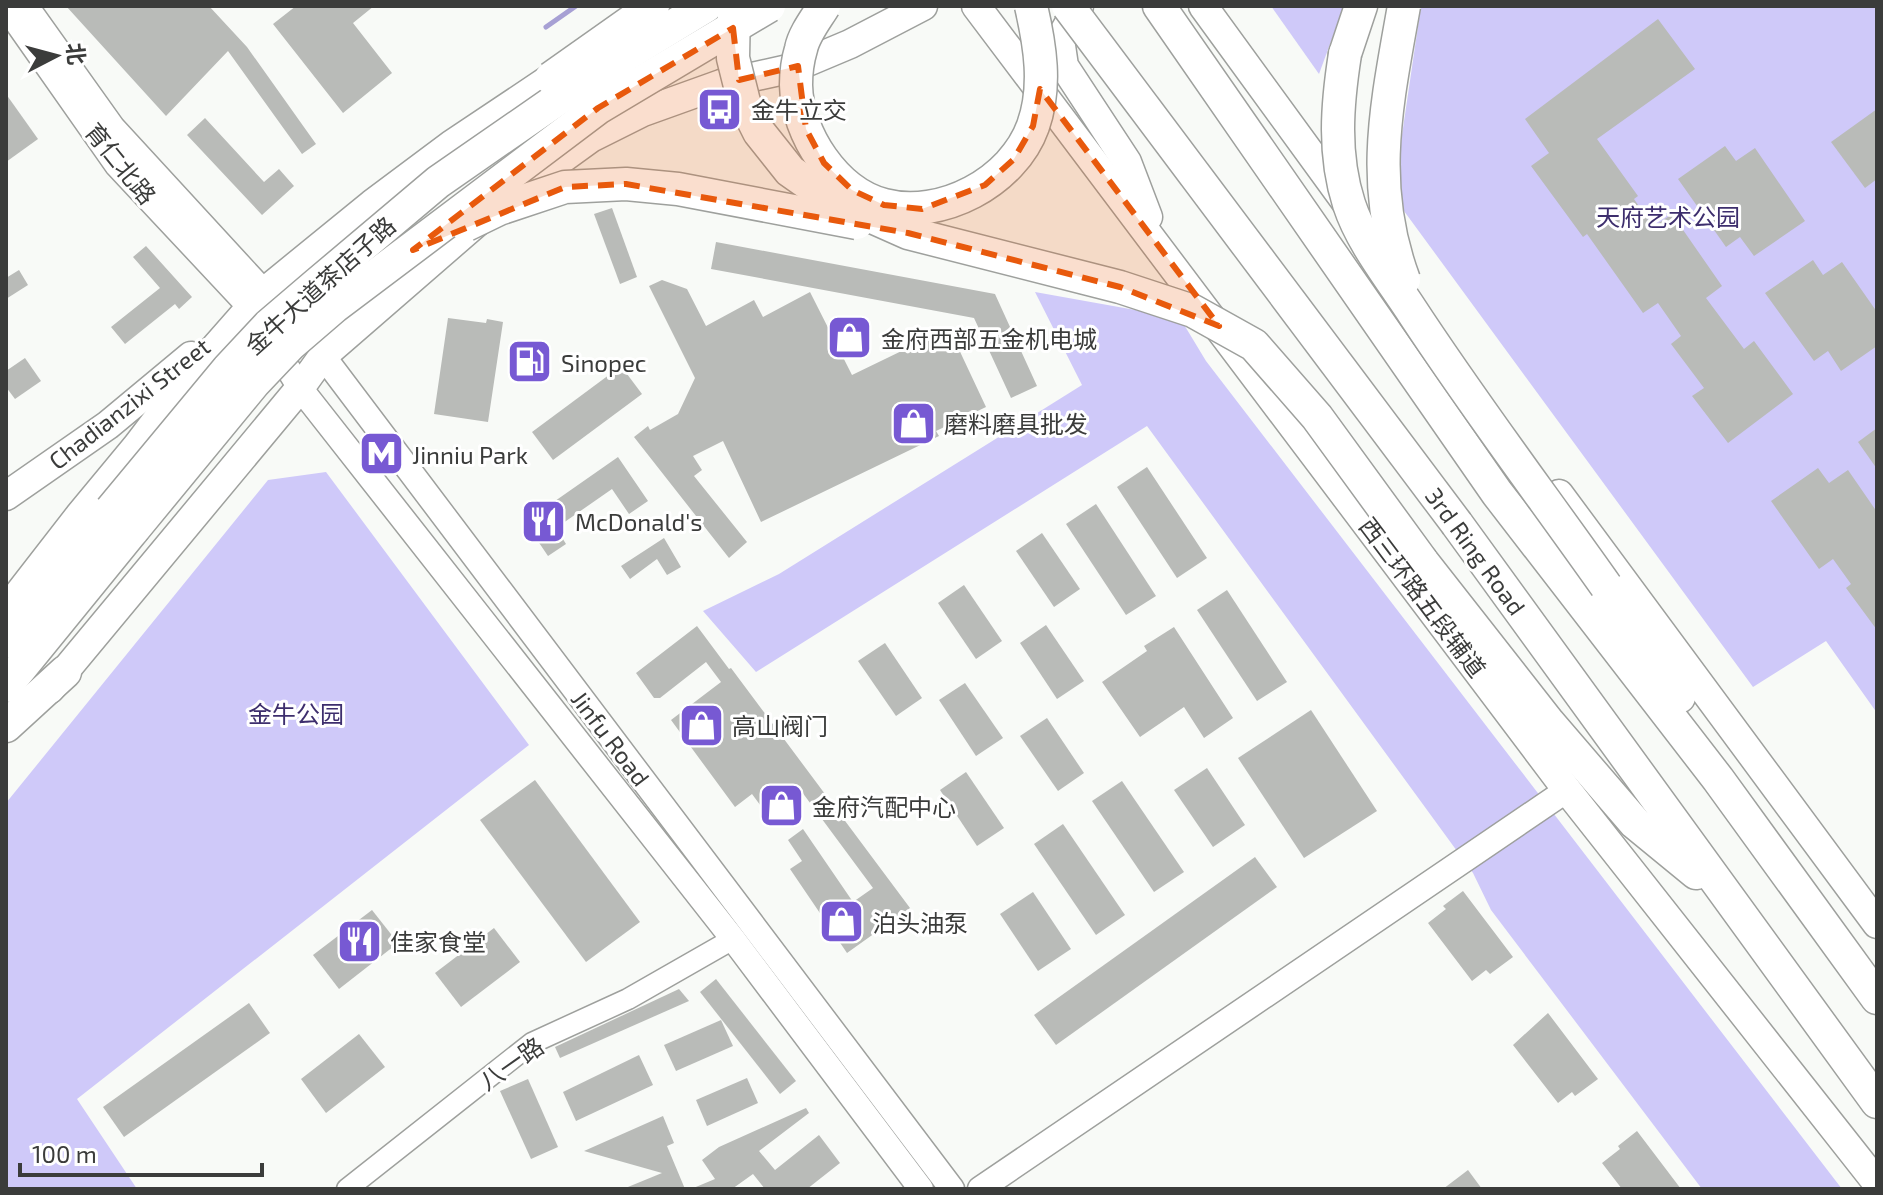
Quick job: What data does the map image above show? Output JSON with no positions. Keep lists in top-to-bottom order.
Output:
{
  "streets": {
    "highway": ["金牛大道茶店子路", "3rd Ring Road"],
    "main road": ["Chadianzixi Street", "西三环路五段辅道", "Jinfu Road"],
    "street": ["育仁北路", "八一路"]
  },
  "crossings": [
    ["育仁北路", "Chadianzixi Street"],
    ["育仁北路", "Jinfu Road"],
    ["Chadianzixi Street", "Jinfu Road"],
    ["Jinfu Road", "八一路"]
  ],
  "parks": ["天府艺术公园", "金牛公园"],
  "places": {
    "bus stop": ["金牛立交"],
    "shop": [
      "金府西部五金机电城",
      "磨料磨具批发",
      "高山阀门",
      "金府汽配中心",
      "泊头油泵"
    ],
    "fuel station": ["Sinopec"],
    "metro station": ["Jinniu Park"],
    "restaurant": ["McDonald's", "佳家食堂"]
  },
  "scale_bar": "100 m",
  "north": "right"
}
